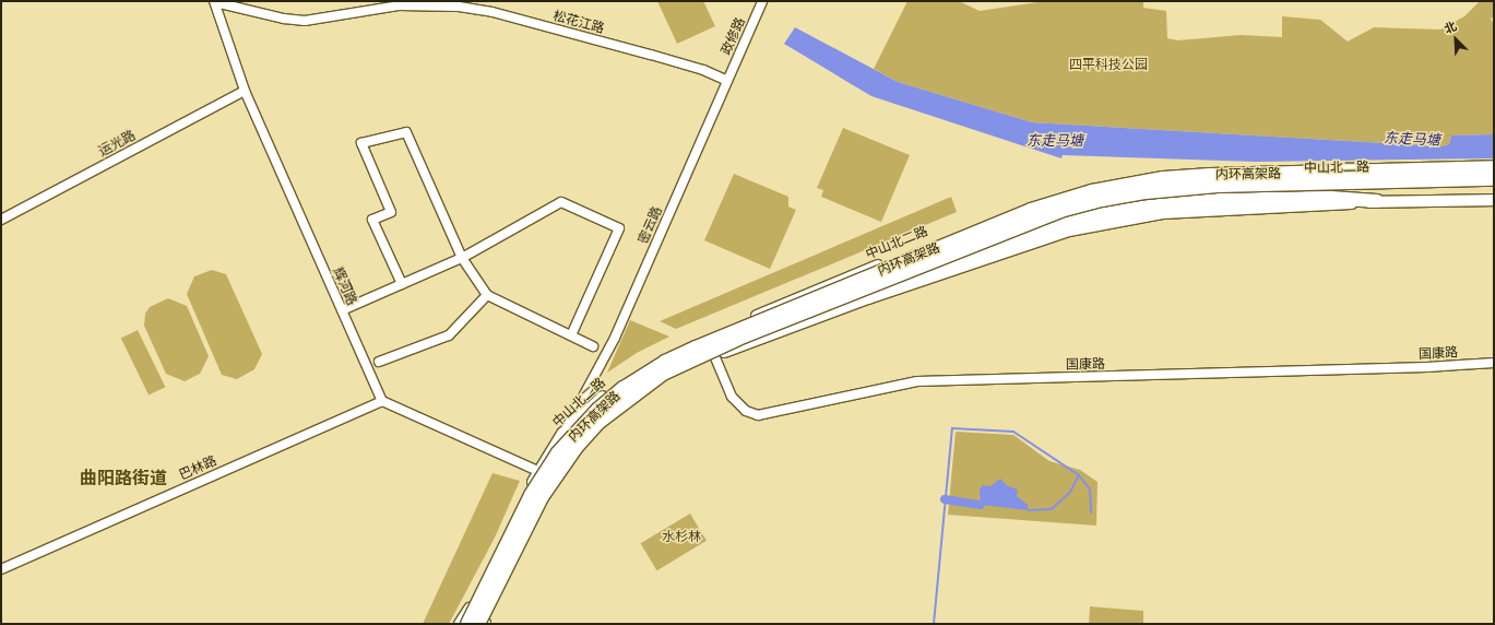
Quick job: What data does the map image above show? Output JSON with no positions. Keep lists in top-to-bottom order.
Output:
{
  "streets": {
    "highway": ["内环高架路"],
    "main road": ["中山北二路"],
    "street": [
      "松花江路",
      "政修路",
      "运光路",
      "密云路",
      "辉河路",
      "国康路",
      "巴林路"
    ]
  },
  "crossings": [
    ["松花江路", "政修路"],
    ["松花江路", "密云路"],
    ["松花江路", "辉河路"],
    ["政修路", "密云路"],
    ["运光路", "辉河路"],
    ["中山北二路", "内环高架路"],
    ["中山北二路", "密云路"],
    ["辉河路", "巴林路"]
  ],
  "districts": ["曲阳路街道"],
  "water": ["东走马塘"],
  "parks": ["四平科技公园", "水杉林"],
  "north": "top left"
}
